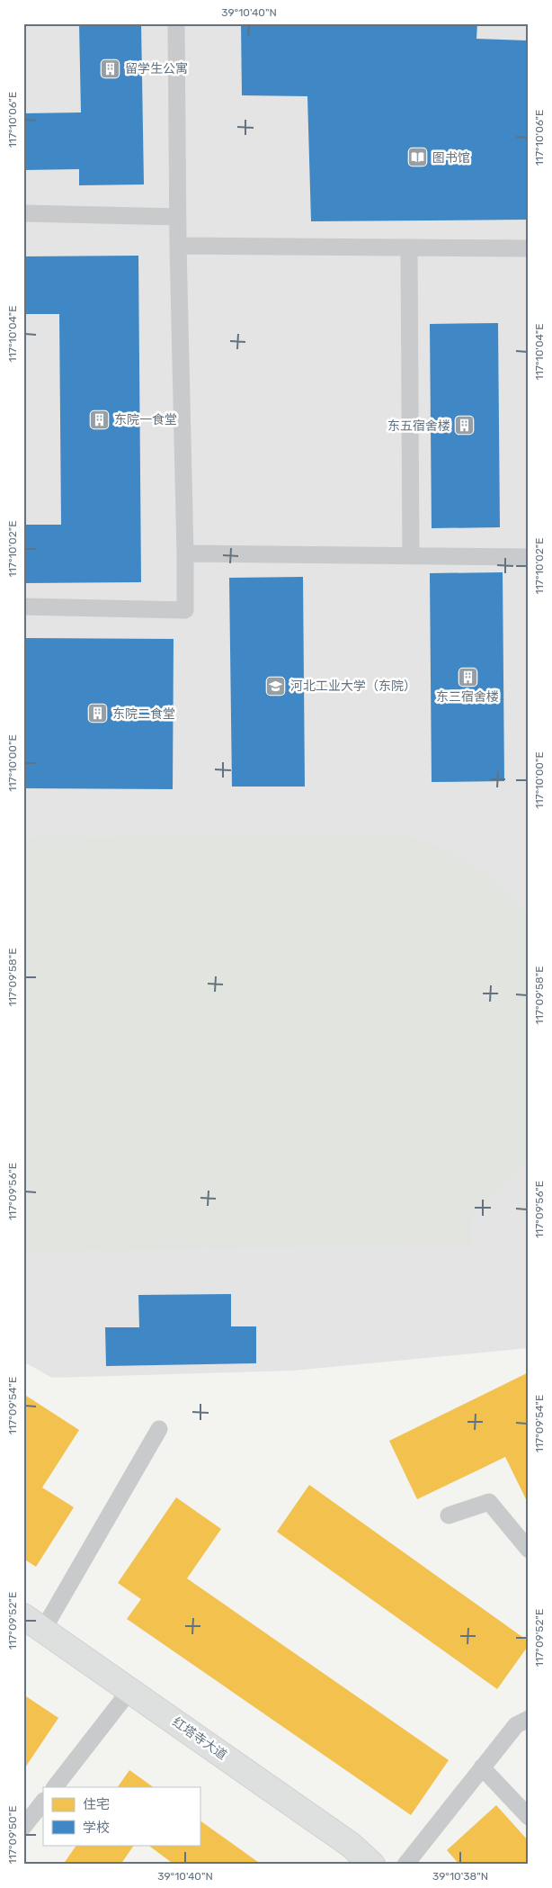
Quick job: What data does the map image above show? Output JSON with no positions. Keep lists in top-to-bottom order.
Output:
{
  "streets": {
    "street": ["红塔寺大道"]
  },
  "places": {
    "building": [
      "留学生公寓",
      "东院一食堂",
      "东五宿舍楼",
      "东三宿舍楼",
      "东院二食堂"
    ],
    "library": ["图书馆"],
    "school or university": ["河北工业大学（东院）"]
  },
  "legend": ["住宅", "学校"],
  "coordinates": [
    "39°10'40\"N",
    "117°10'06\"E",
    "117°10'04\"E",
    "117°10'02\"E",
    "117°10'00\"E",
    "117°09'58\"E",
    "117°09'56\"E",
    "117°09'54\"E",
    "117°09'52\"E",
    "117°09'50\"E",
    "39°10'38\"N"
  ]
}
